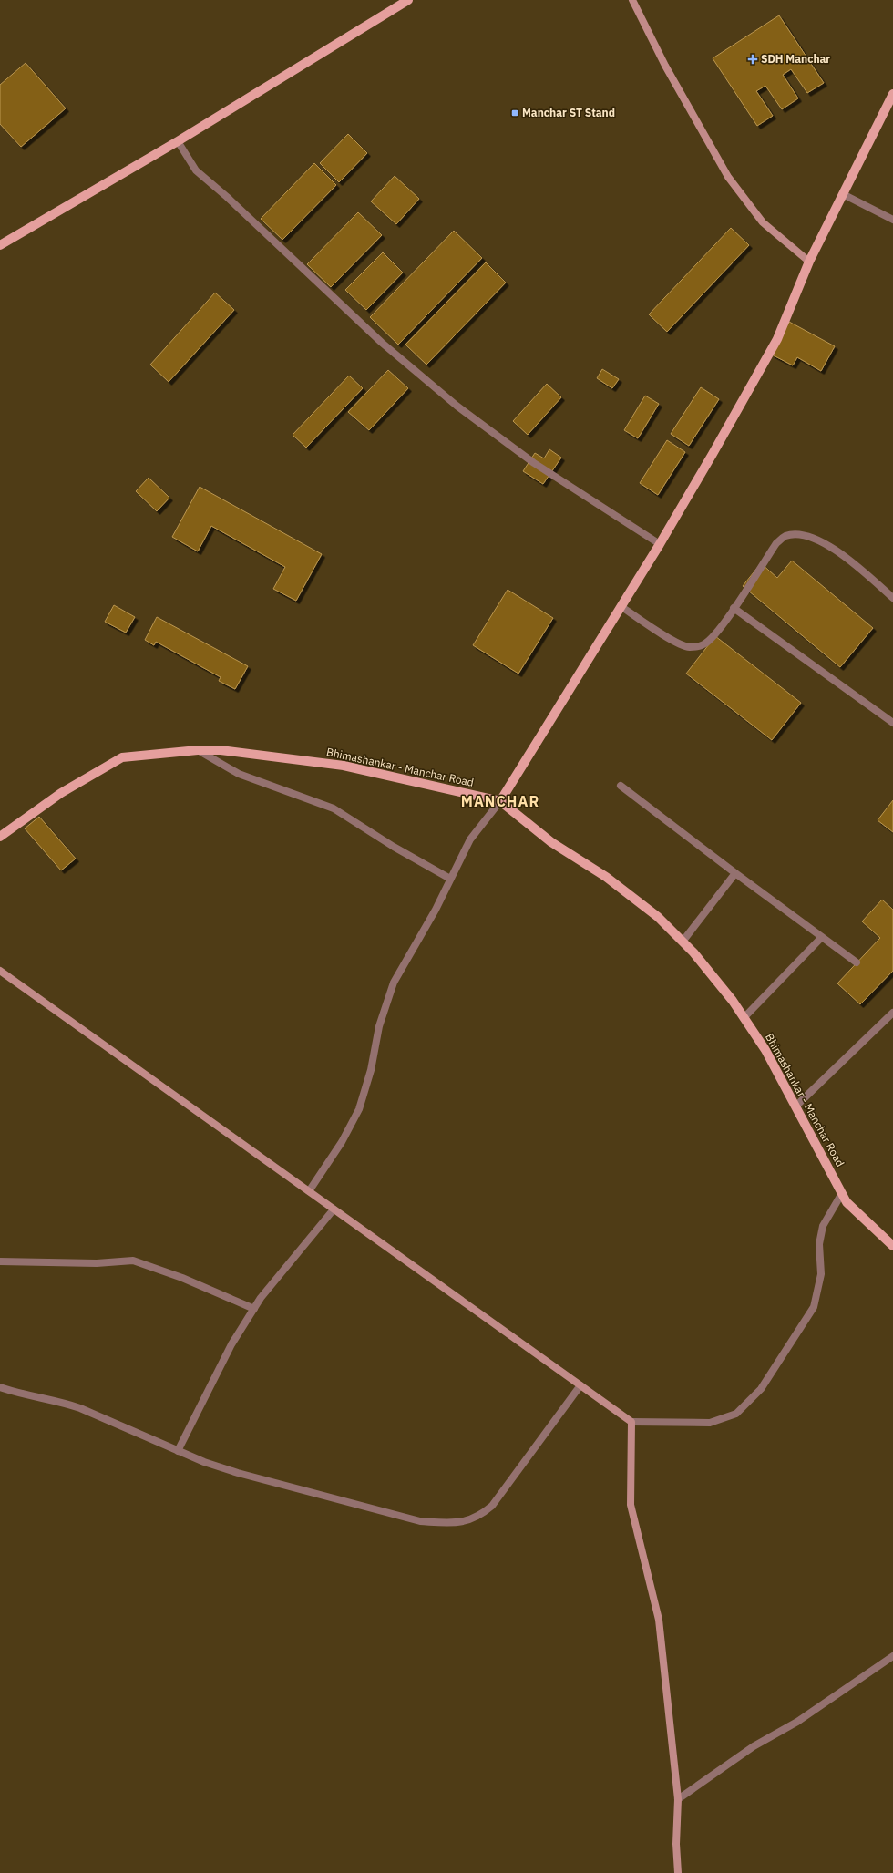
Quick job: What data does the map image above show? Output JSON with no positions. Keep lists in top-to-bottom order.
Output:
{
  "streets": {
    "main road": ["Bhimashankar - Manchar Road"]
  },
  "districts": ["MANCHAR"],
  "places": {
    "health": ["SDH Manchar"],
    "transit": ["Manchar ST Stand"]
  }
}
